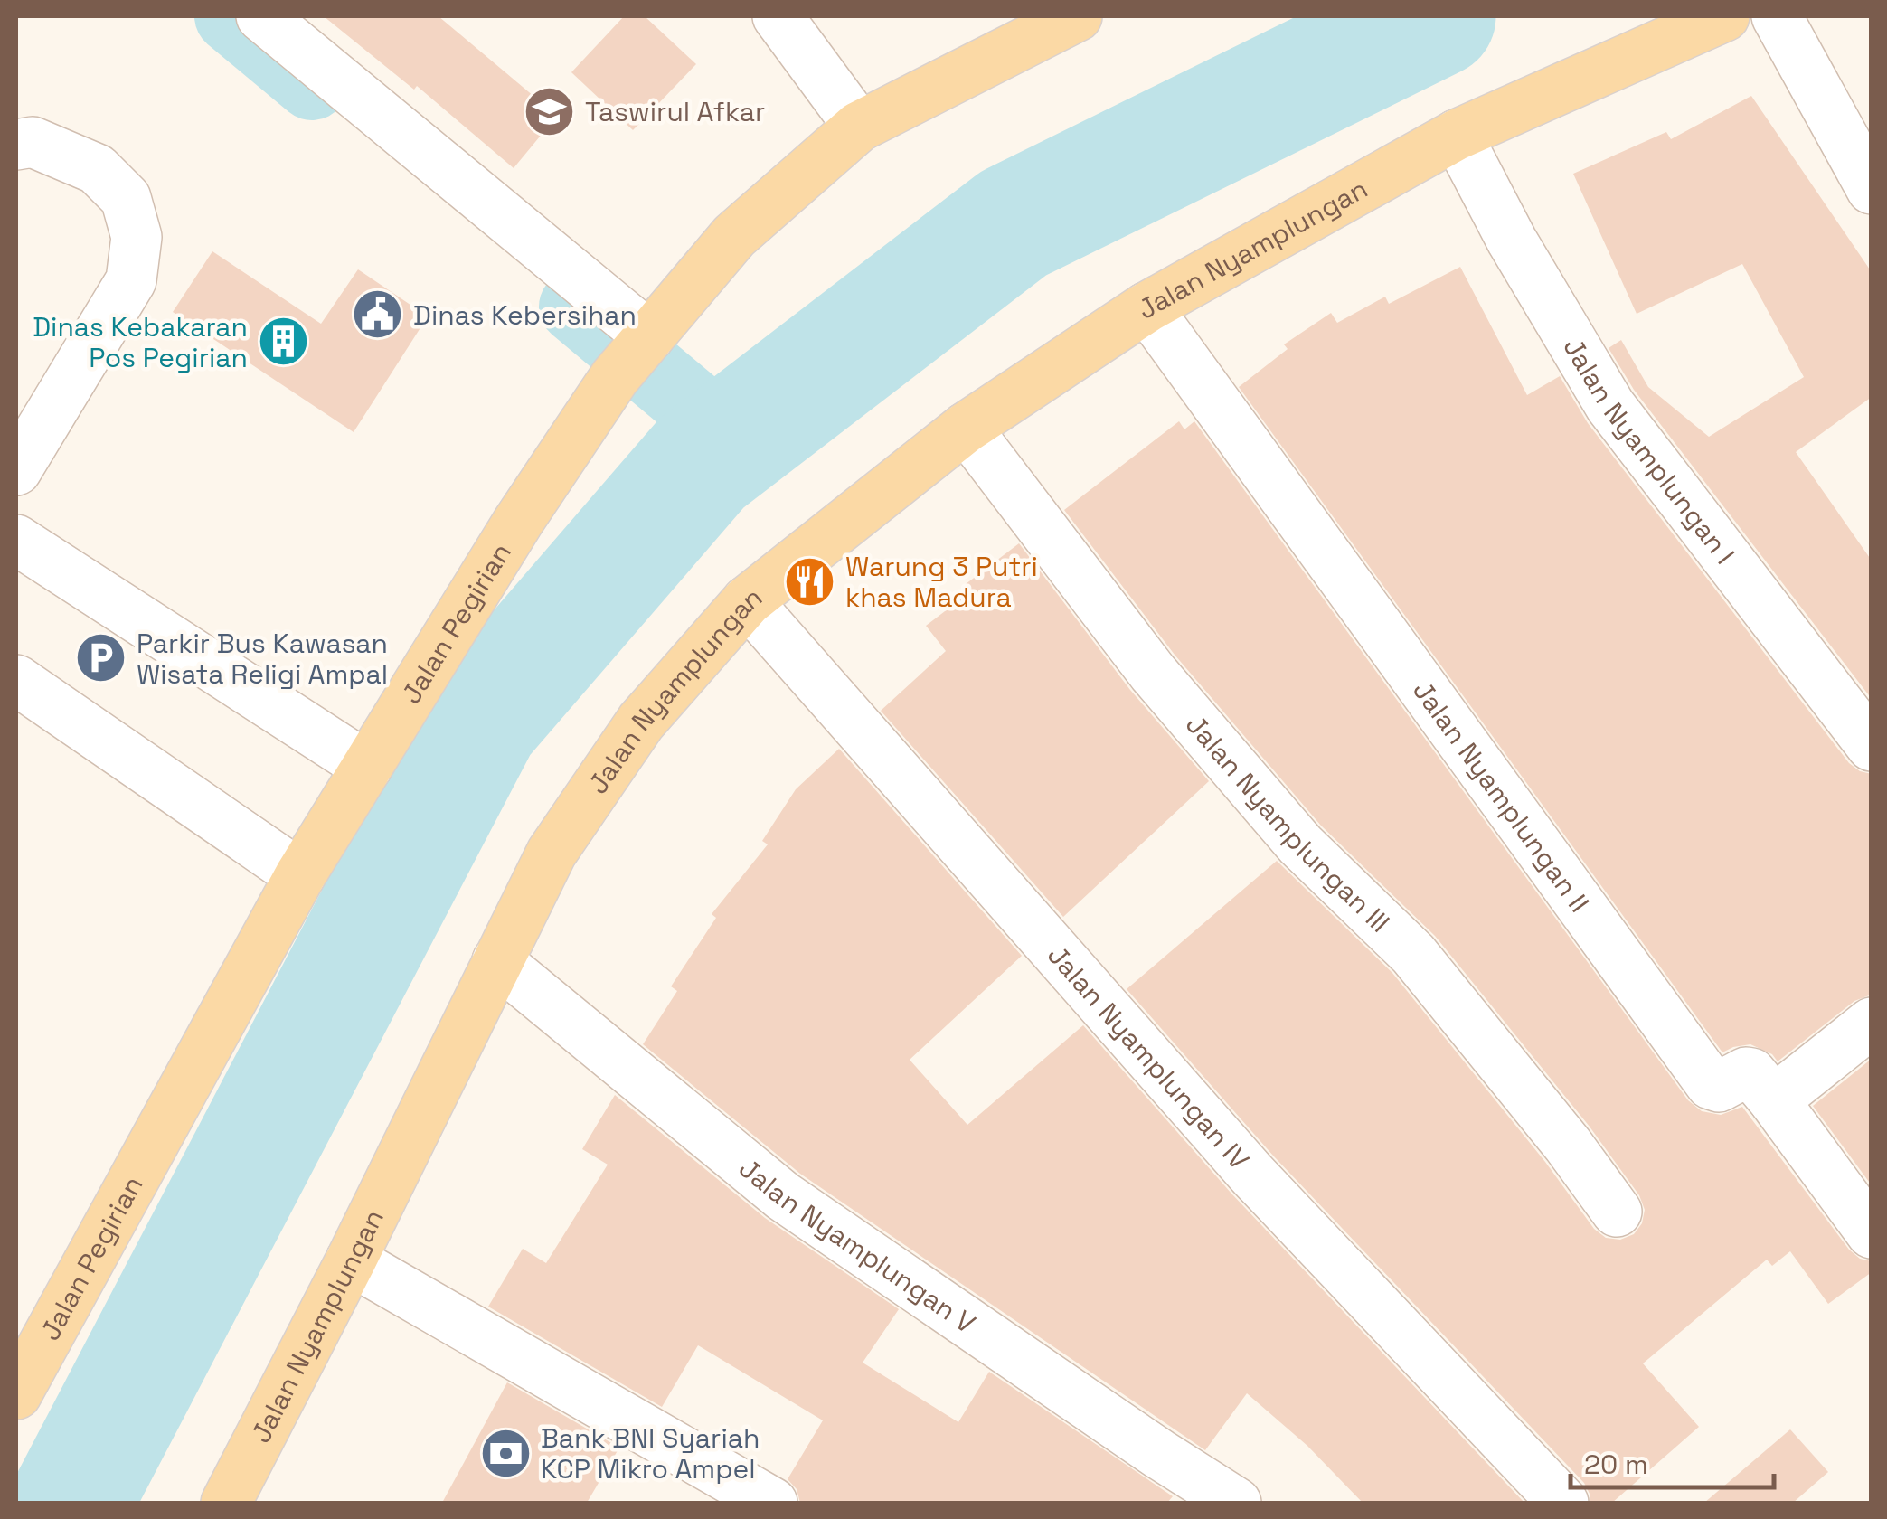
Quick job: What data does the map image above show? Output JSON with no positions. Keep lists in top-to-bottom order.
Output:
{
  "streets": {
    "main road": ["Jalan Nyamplungan", "Jalan Pegirian"],
    "street": [
      "Jalan Nyamplungan I",
      "Jalan Nyamplungan II",
      "Jalan Nyamplungan III",
      "Jalan Nyamplungan IV",
      "Jalan Nyamplungan V"
    ]
  },
  "crossings": [
    ["Jalan Nyamplungan", "Jalan Nyamplungan I"],
    ["Jalan Nyamplungan", "Jalan Nyamplungan II"],
    ["Jalan Nyamplungan", "Jalan Nyamplungan III"],
    ["Jalan Nyamplungan", "Jalan Nyamplungan IV"],
    ["Jalan Nyamplungan", "Jalan Nyamplungan V"]
  ],
  "places": {
    "school or university": ["Taswirul Afkar"],
    "public building": ["Dinas Kebersihan"],
    "building": ["Dinas Kebakaran Pos Pegirian"],
    "restaurant": ["Warung 3 Putri khas Madura"],
    "parking": ["Parkir Bus Kawasan Wisata Religi Ampal"],
    "bank": ["Bank BNI Syariah KCP Mikro Ampel"]
  },
  "scale_bar": "20 m"
}
